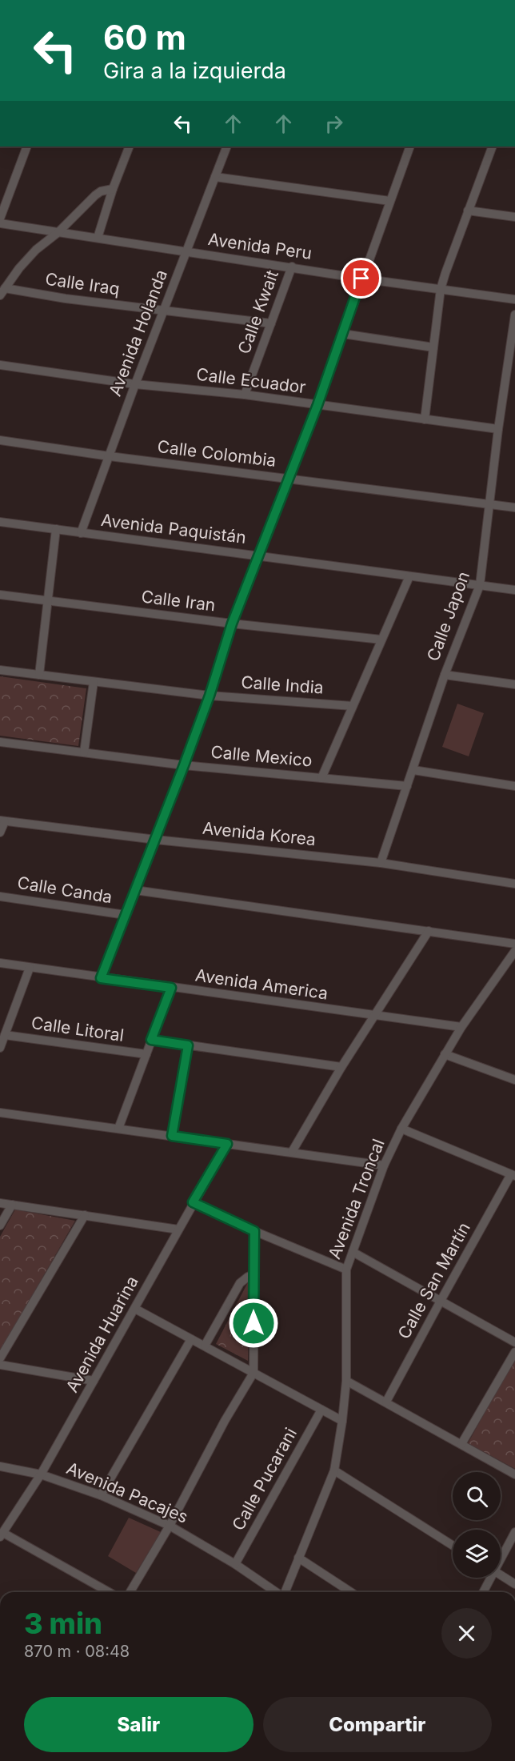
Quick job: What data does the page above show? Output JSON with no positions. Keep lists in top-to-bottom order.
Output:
{
  "streets": {
    "street": [
      "Avenida Peru",
      "Calle Iraq",
      "Calle Kwait",
      "Avenida Holanda",
      "Calle Ecuador",
      "Calle Colombia",
      "Avenida Paquistán",
      "Calle Iran",
      "Calle Japon",
      "Calle India",
      "Calle Mexico",
      "Avenida Korea",
      "Calle Canda",
      "Avenida America",
      "Calle Litoral",
      "Avenida Troncal",
      "Calle San Martín",
      "Avenida Huarina",
      "Calle Pucarani",
      "Avenida Pacajes"
    ]
  },
  "crossings": [
    ["Avenida Peru", "Calle Kwait"],
    ["Avenida Peru", "Avenida Holanda"],
    ["Calle Iraq", "Calle Kwait"],
    ["Calle Iraq", "Avenida Holanda"],
    ["Calle Kwait", "Calle Ecuador"],
    ["Avenida Holanda", "Calle Ecuador"],
    ["Avenida Holanda", "Calle Colombia"],
    ["Avenida Holanda", "Avenida Paquistán"],
    ["Calle Ecuador", "Calle Japon"],
    ["Calle Colombia", "Calle Japon"],
    ["Avenida Paquistán", "Calle Japon"],
    ["Calle Japon", "Calle Mexico"],
    ["Calle Japon", "Avenida Korea"],
    ["Avenida America", "Avenida Troncal"],
    ["Avenida Huarina", "Avenida Pacajes"],
    ["Calle Pucarani", "Avenida Pacajes"]
  ],
  "page": {
    "turn": ["60 m", "Gira a la izquierda"],
    "heading": ["3 min", "870 m · 08:48"],
    "buttons": ["Salir", "Compartir"]
  }
}
